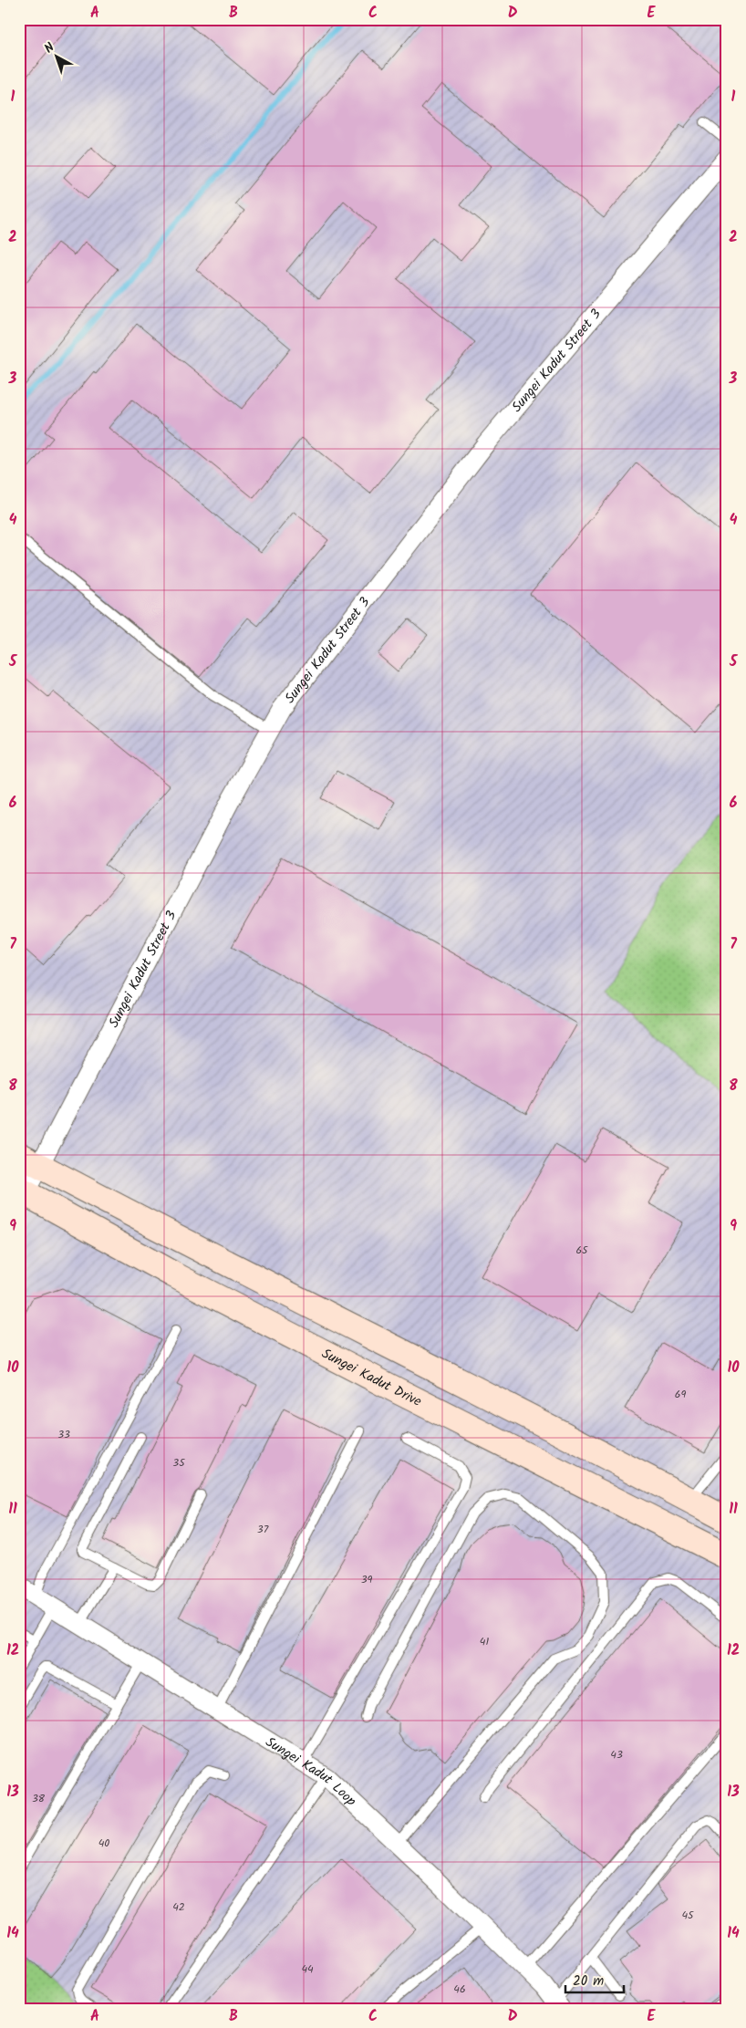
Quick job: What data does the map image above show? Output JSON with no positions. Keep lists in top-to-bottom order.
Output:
{
  "streets": {
    "main road": ["Sungei Kadut Drive"],
    "street": ["Sungei Kadut Street 3", "Sungei Kadut Loop"]
  },
  "crossings": [
    ["Sungei Kadut Street 3", "Sungei Kadut Drive"]
  ],
  "house_numbers": [
    "65",
    "69",
    "33",
    "35",
    "37",
    "39",
    "41",
    "43",
    "38",
    "40",
    "42",
    "45",
    "44",
    "46"
  ],
  "scale_bar": "20 m",
  "north": "top left",
  "grid": {
    "columns": [
      "A",
      "B",
      "C",
      "D",
      "E"
    ],
    "rows": [
      "1",
      "2",
      "3",
      "4",
      "5",
      "6",
      "7",
      "8",
      "9",
      "10",
      "11",
      "12",
      "13",
      "14"
    ]
  }
}
